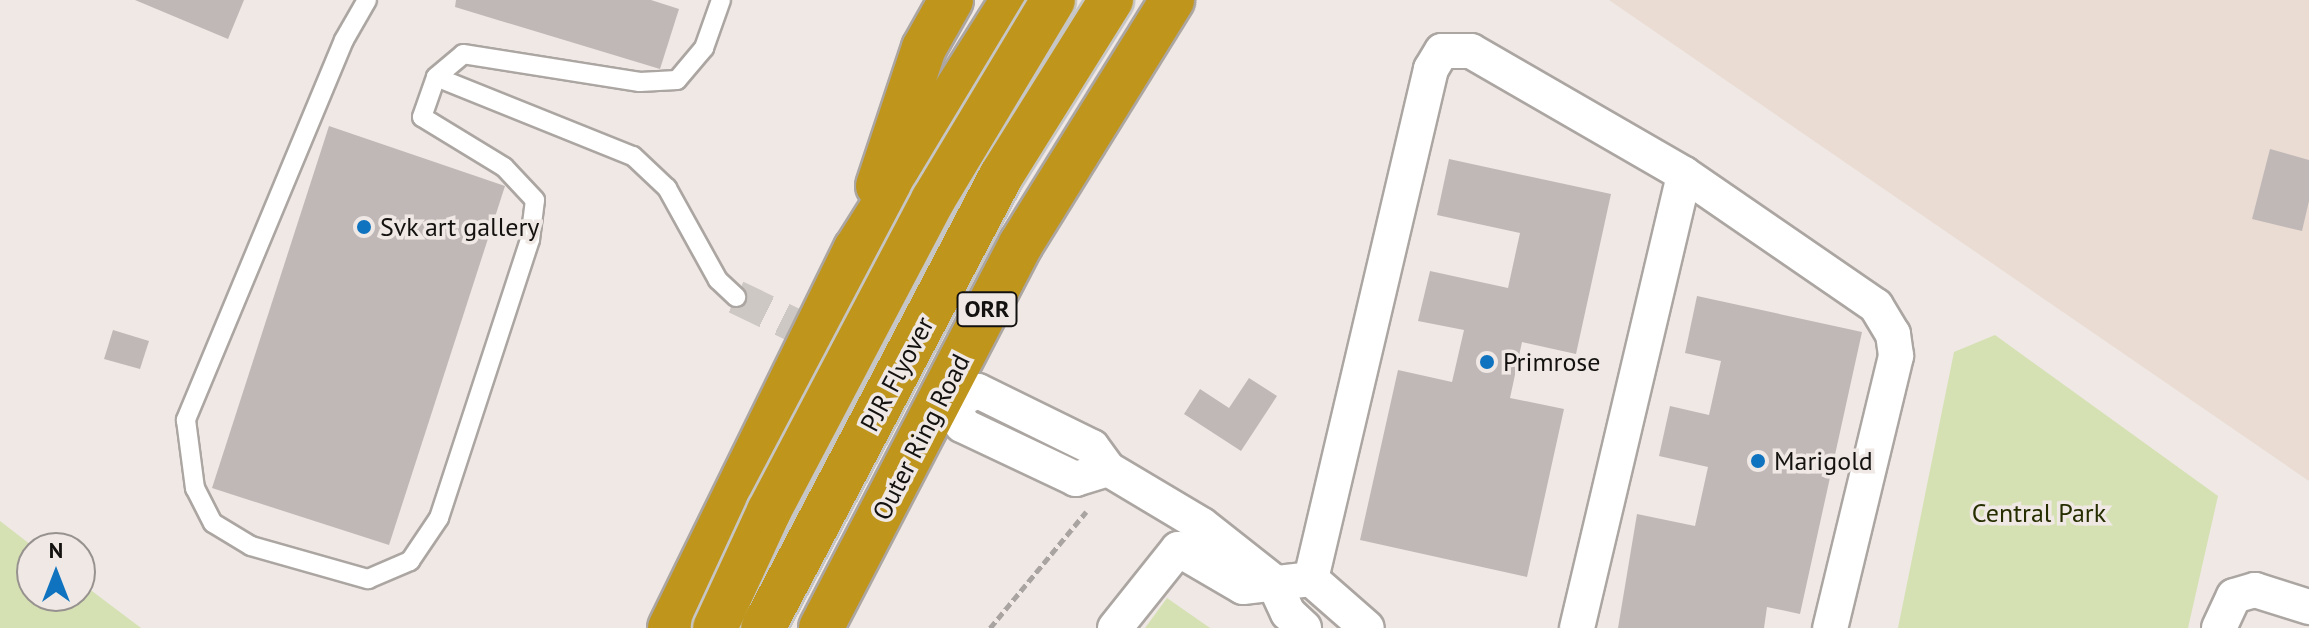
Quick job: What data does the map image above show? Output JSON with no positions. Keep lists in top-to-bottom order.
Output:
{
  "streets": {
    "highway": ["ORR", "PJR Flyover", "Outer Ring Road"]
  },
  "parks": ["Central Park"],
  "places": ["Svk art gallery", "Primrose", "Marigold"],
  "north": "top"
}
